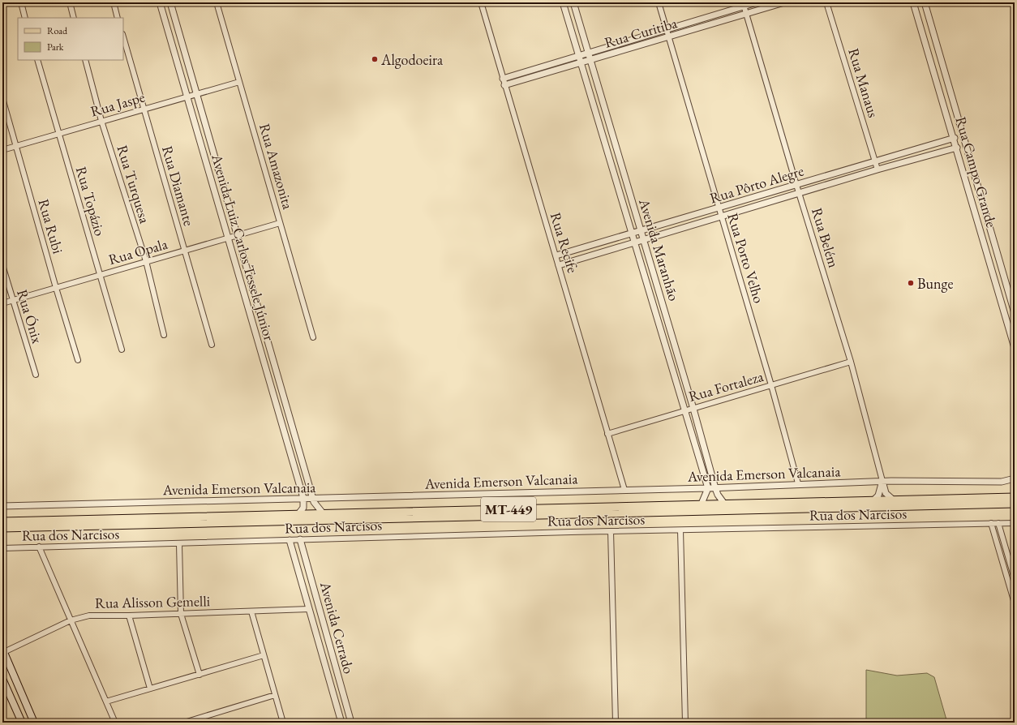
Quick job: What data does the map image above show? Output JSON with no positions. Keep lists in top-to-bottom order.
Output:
{
  "streets": {
    "main road": ["MT-449"],
    "street": [
      "Rua Curitiba",
      "Rua Manaus",
      "Rua Jaspe",
      "Rua Amazonita",
      "Rua Campo Grande",
      "Rua Turquesa",
      "Rua Pôrto Alegre",
      "Rua Diamante",
      "Rua Topázio",
      "Rua Rubi",
      "Rua Belém",
      "Rua Recife",
      "Avenida Luiz Carlos Tessele Júnior",
      "Avenida Maranhão",
      "Rua Opala",
      "Rua Porto Velho",
      "Rua Ónix",
      "Rua Fortaleza",
      "Avenida Emerson Valcanaia",
      "Rua dos Narcisos",
      "Rua Alisson Gemelli",
      "Avenida Cerrado"
    ]
  },
  "crossings": [
    ["Rua Curitiba", "Rua Belém"],
    ["Rua Curitiba", "Rua Recife"],
    ["Rua Curitiba", "Avenida Maranhão"],
    ["Rua Curitiba", "Rua Porto Velho"],
    ["Rua Manaus", "Rua Pôrto Alegre"],
    ["Rua Jaspe", "Rua Amazonita"],
    ["Rua Jaspe", "Rua Turquesa"],
    ["Rua Jaspe", "Rua Diamante"],
    ["Rua Jaspe", "Rua Topázio"],
    ["Rua Jaspe", "Rua Rubi"],
    ["Rua Jaspe", "Avenida Luiz Carlos Tessele Júnior"],
    ["Rua Amazonita", "Rua Opala"],
    ["Rua Campo Grande", "Rua Pôrto Alegre"],
    ["Rua Turquesa", "Rua Opala"],
    ["Rua Pôrto Alegre", "Rua Belém"],
    ["Rua Pôrto Alegre", "Rua Recife"],
    ["Rua Pôrto Alegre", "Avenida Maranhão"],
    ["Rua Pôrto Alegre", "Rua Porto Velho"],
    ["Rua Diamante", "Rua Opala"],
    ["Rua Topázio", "Rua Opala"],
    ["Rua Rubi", "Rua Opala"],
    ["Rua Belém", "Rua Fortaleza"],
    ["Rua Belém", "Avenida Emerson Valcanaia"],
    ["Rua Recife", "Rua Fortaleza"],
    ["Rua Recife", "Avenida Emerson Valcanaia"],
    ["Avenida Luiz Carlos Tessele Júnior", "Rua Opala"],
    ["Avenida Luiz Carlos Tessele Júnior", "Avenida Emerson Valcanaia"],
    ["Avenida Luiz Carlos Tessele Júnior", "MT-449"],
    ["Avenida Maranhão", "Rua Fortaleza"],
    ["Avenida Maranhão", "Avenida Emerson Valcanaia"],
    ["Avenida Maranhão", "MT-449"],
    ["Rua Opala", "Rua Ónix"],
    ["Rua Porto Velho", "Rua Fortaleza"],
    ["Rua Porto Velho", "Avenida Emerson Valcanaia"],
    ["Rua dos Narcisos", "Avenida Cerrado"],
    ["Rua Alisson Gemelli", "Avenida Cerrado"]
  ],
  "places": ["Algodoeira", "Bunge"],
  "legend": ["Road", "Park"]
}
